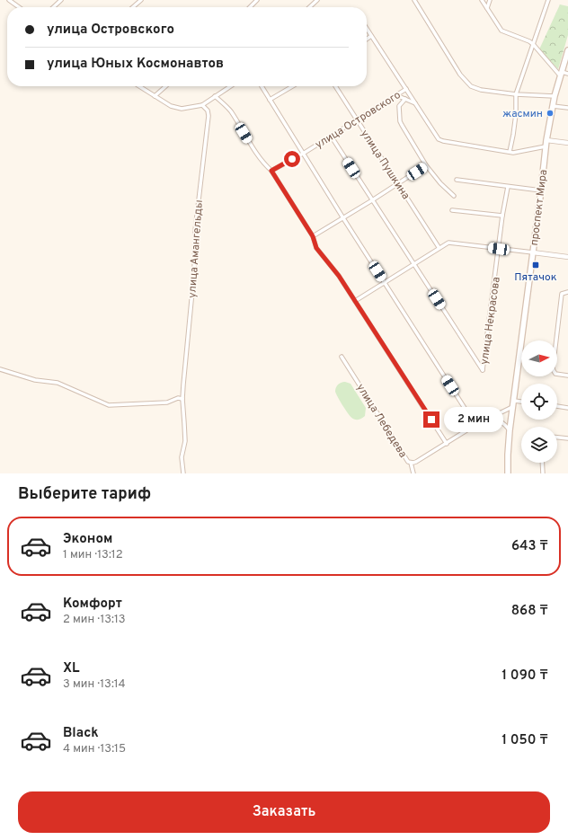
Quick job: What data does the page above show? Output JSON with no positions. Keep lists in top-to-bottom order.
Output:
{
  "streets": {
    "main road": ["проспект Мира"],
    "street": [
      "улица Островского",
      "улица Пушкина",
      "улица Амангельды",
      "улица Некрасова",
      "улица Лебедева"
    ]
  },
  "crossings": [
    ["улица Островского", "улица Пушкина"],
    ["улица Островского", "проспект Мира"],
    ["улица Островского", "улица Некрасова"],
    ["проспект Мира", "улица Лебедева"]
  ],
  "places": {
    "other": ["жасмин"],
    "transit": ["Пятачок"]
  },
  "north": "right",
  "page": {
    "banner": ["улица Островского", "улица Юных Космонавтов"],
    "bubble": "2 мин",
    "heading": "Выберите тариф",
    "list": [
      {
        "name": "Эконом",
        "note": "1 мин · 13:12",
        "value": "643 ₸"
      },
      {
        "name": "Комфорт",
        "note": "2 мин · 13:13",
        "value": "868 ₸"
      },
      {
        "name": "XL",
        "note": "3 мин · 13:14",
        "value": "1 090 ₸"
      },
      {
        "name": "Black",
        "note": "4 мин · 13:15",
        "value": "1 050 ₸"
      }
    ],
    "buttons": "Заказать"
  }
}
